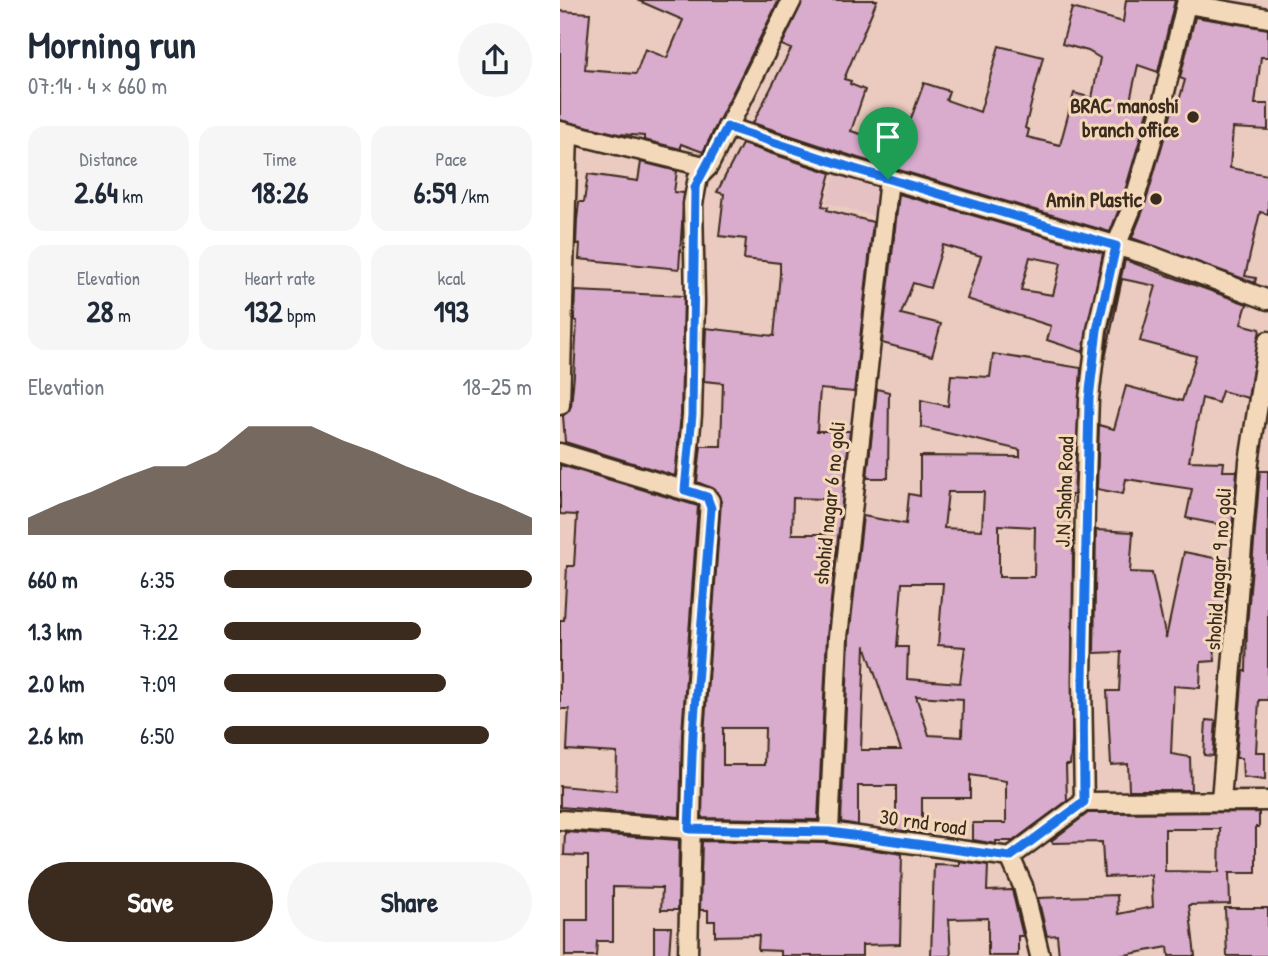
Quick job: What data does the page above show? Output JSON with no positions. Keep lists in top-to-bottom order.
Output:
{
  "streets": {
    "street": [
      "J.N Shaha Road",
      "shohid nagar 6 no goli",
      "shohid nagar 9 no goli",
      "30 rnd road"
    ]
  },
  "crossings": [
    ["shohid nagar 6 no goli", "30 rnd road"]
  ],
  "places": ["BRAC manoshi branch office", "Amin Plastic"],
  "page": {
    "heading": ["Morning run", "07:14 · 4 × 660 m"],
    "stats": [
      ["Distance", "2.64 km"],
      ["Time", "18:26"],
      ["Pace", "6:59 /km"],
      ["Elevation", "28 m"],
      ["Heart rate", "132 bpm"],
      ["kcal", "193"]
    ],
    "chart": ["Elevation", "18–25 m"],
    "list": [
      {
        "name": "660 m",
        "note": "6:35"
      },
      {
        "name": "1.3 km",
        "note": "7:22"
      },
      {
        "name": "2.0 km",
        "note": "7:09"
      },
      {
        "name": "2.6 km",
        "note": "6:50"
      }
    ],
    "buttons": ["Save", "Share"]
  }
}
